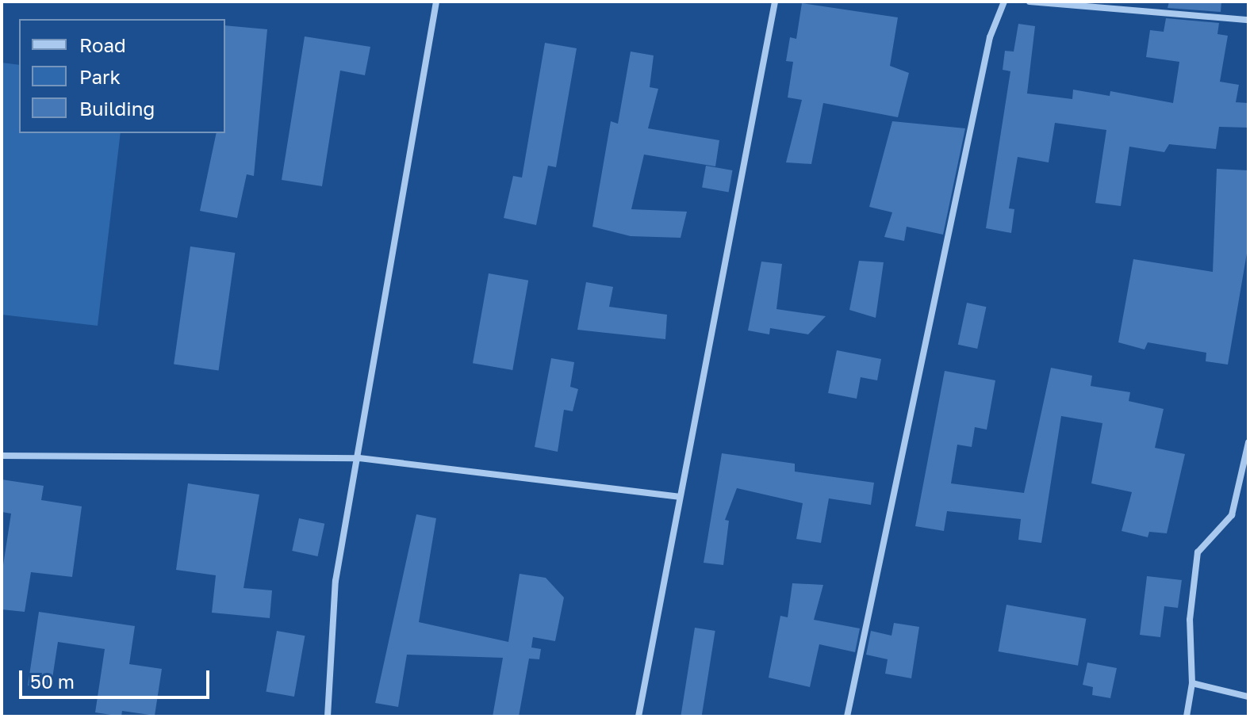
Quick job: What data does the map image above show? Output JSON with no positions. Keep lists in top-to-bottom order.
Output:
{
  "legend": ["Road", "Park", "Building"],
  "scale_bar": "50 m"
}
